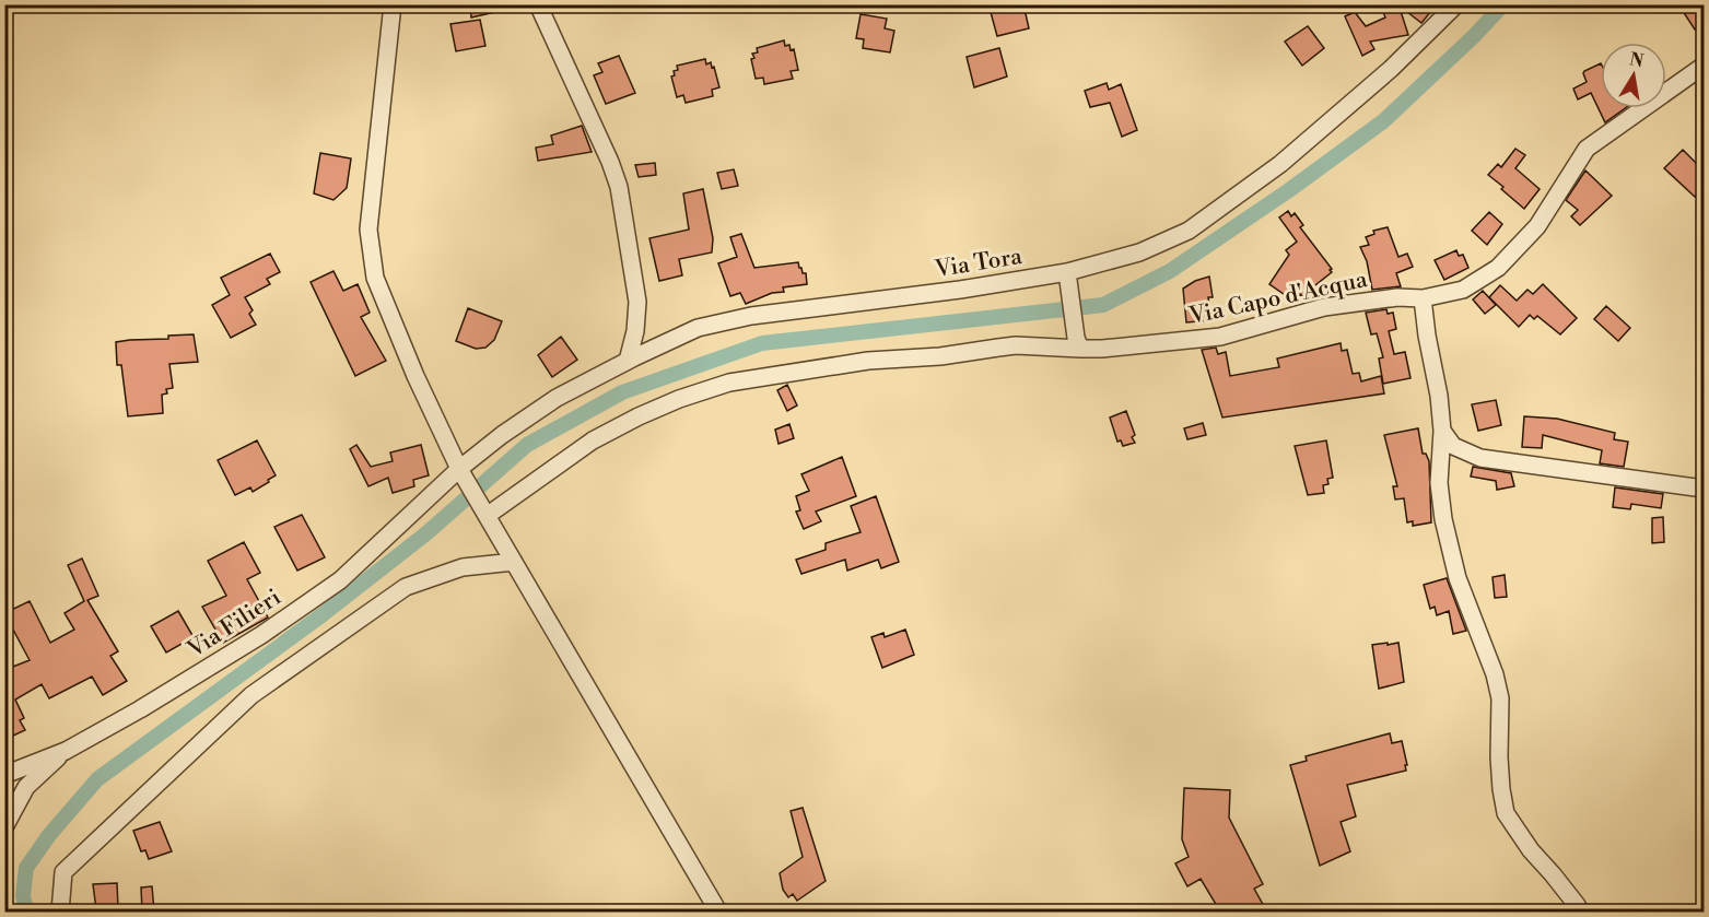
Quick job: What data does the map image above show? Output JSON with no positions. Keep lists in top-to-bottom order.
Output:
{
  "streets": {
    "street": ["Via Tora", "Via Capo d'Acqua", "Via Filieri"]
  },
  "crossings": [
    ["Via Tora", "Via Filieri"]
  ],
  "north": "top"
}
